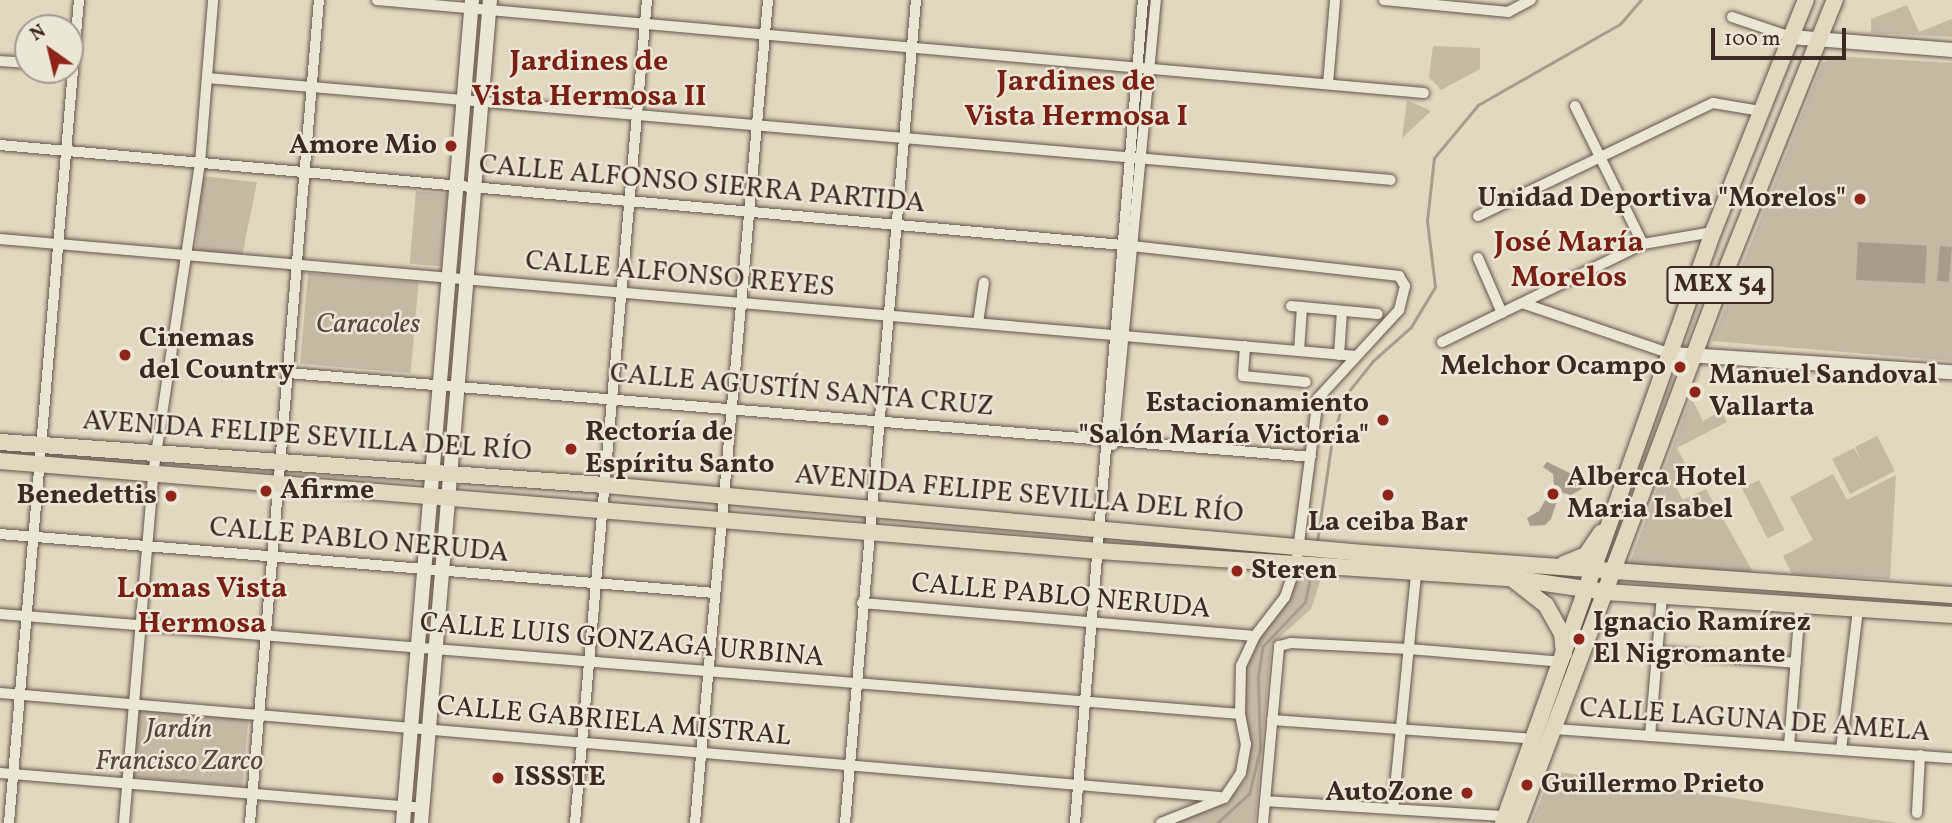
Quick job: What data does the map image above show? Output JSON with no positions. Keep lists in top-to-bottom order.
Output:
{
  "streets": {
    "main road": ["MEX 54", "AVENIDA FELIPE SEVILLA DEL RÍO"],
    "street": [
      "CALLE ALFONSO SIERRA PARTIDA",
      "CALLE ALFONSO REYES",
      "CALLE AGUSTÍN SANTA CRUZ",
      "CALLE PABLO NERUDA",
      "CALLE LUIS GONZAGA URBINA",
      "CALLE LAGUNA DE AMELA",
      "CALLE GABRIELA MISTRAL"
    ]
  },
  "crossings": [
    ["CALLE ALFONSO SIERRA PARTIDA", "CALLE ALFONSO REYES"],
    ["MEX 54", "AVENIDA FELIPE SEVILLA DEL RÍO"],
    ["MEX 54", "CALLE LAGUNA DE AMELA"]
  ],
  "districts": [
    "Jardines de Vista Hermosa II",
    "Jardines de Vista Hermosa I",
    "José María Morelos",
    "Lomas Vista Hermosa"
  ],
  "parks": ["Caracoles", "Jardín Francisco Zarco"],
  "places": [
    "Amore Mio",
    "Unidad Deportiva \"Morelos\"",
    "Cinemas del Country",
    "Melchor Ocampo",
    "Manuel Sandoval Vallarta",
    "Estacionamiento \"Salón María Victoria\"",
    "Rectoría de Espíritu Santo",
    "Afirme",
    "Alberca Hotel Maria Isabel",
    "La ceiba Bar",
    "Benedettis",
    "Steren",
    "Ignacio Ramírez El Nigromante",
    "ISSSTE",
    "Guillermo Prieto",
    "AutoZone"
  ],
  "scale_bar": "100 m",
  "north": "top left"
}
